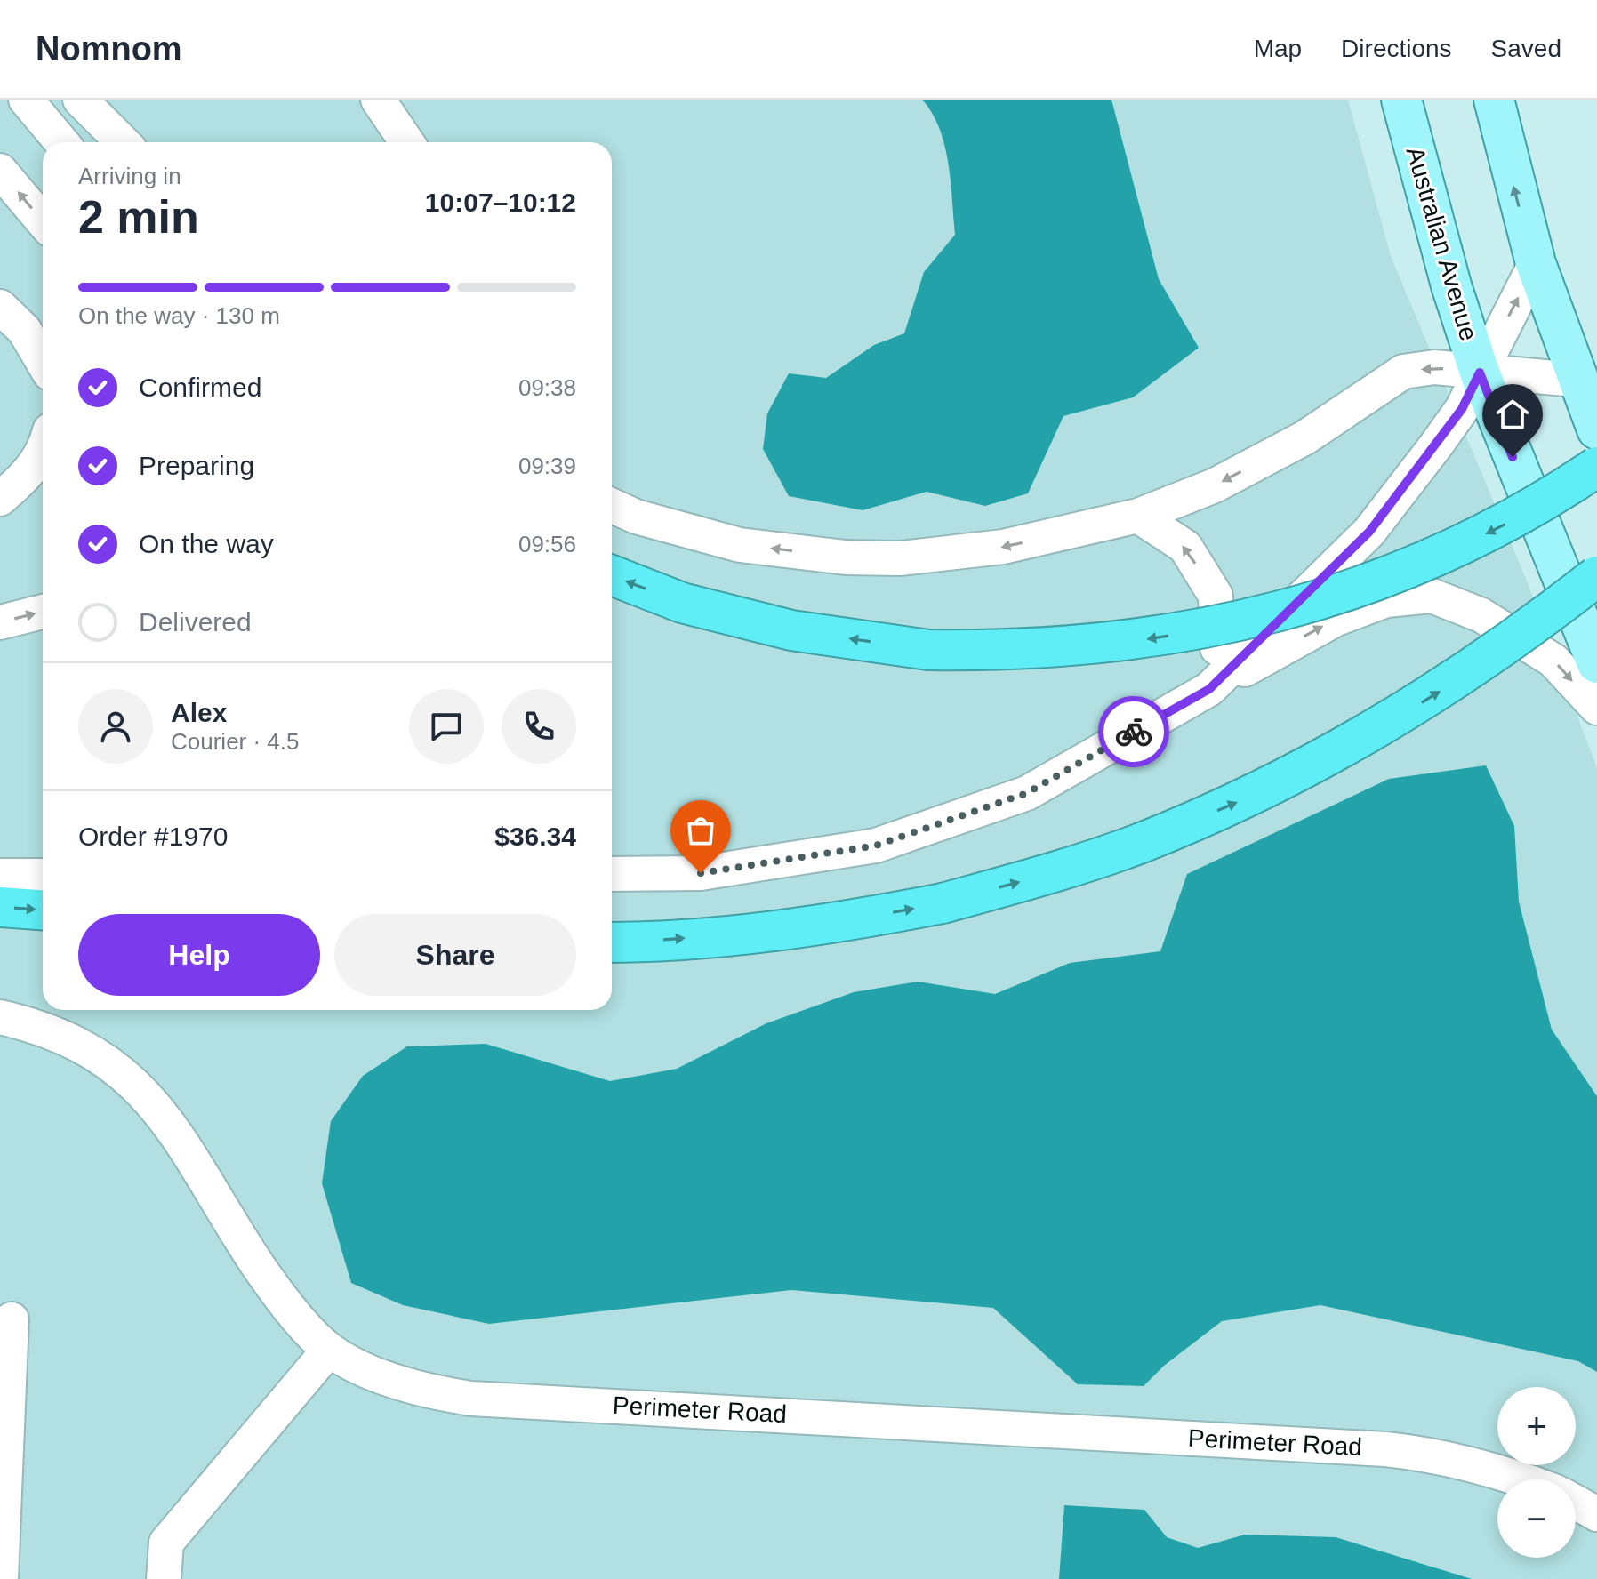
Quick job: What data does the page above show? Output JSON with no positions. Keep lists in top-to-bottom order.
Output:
{
  "streets": {
    "main road": ["Australian Avenue"],
    "street": ["Perimeter Road"]
  },
  "page": {
    "header": "Nomnom",
    "nav": ["Map", "Directions", "Saved"],
    "heading": ["2 min", "Arriving in", "10:07–10:12"],
    "panel": [
      "Alex",
      "Courier · 4.5",
      "Order #1970",
      "$36.34"
    ],
    "bar": "On the way · 130 m",
    "list": [
      ["Confirmed", "09:38"],
      ["Preparing", "09:39"],
      ["On the way", "09:56"],
      "Delivered"
    ],
    "buttons": ["Help", "Share"],
    "map_buttons": ["+", "−"]
  }
}
